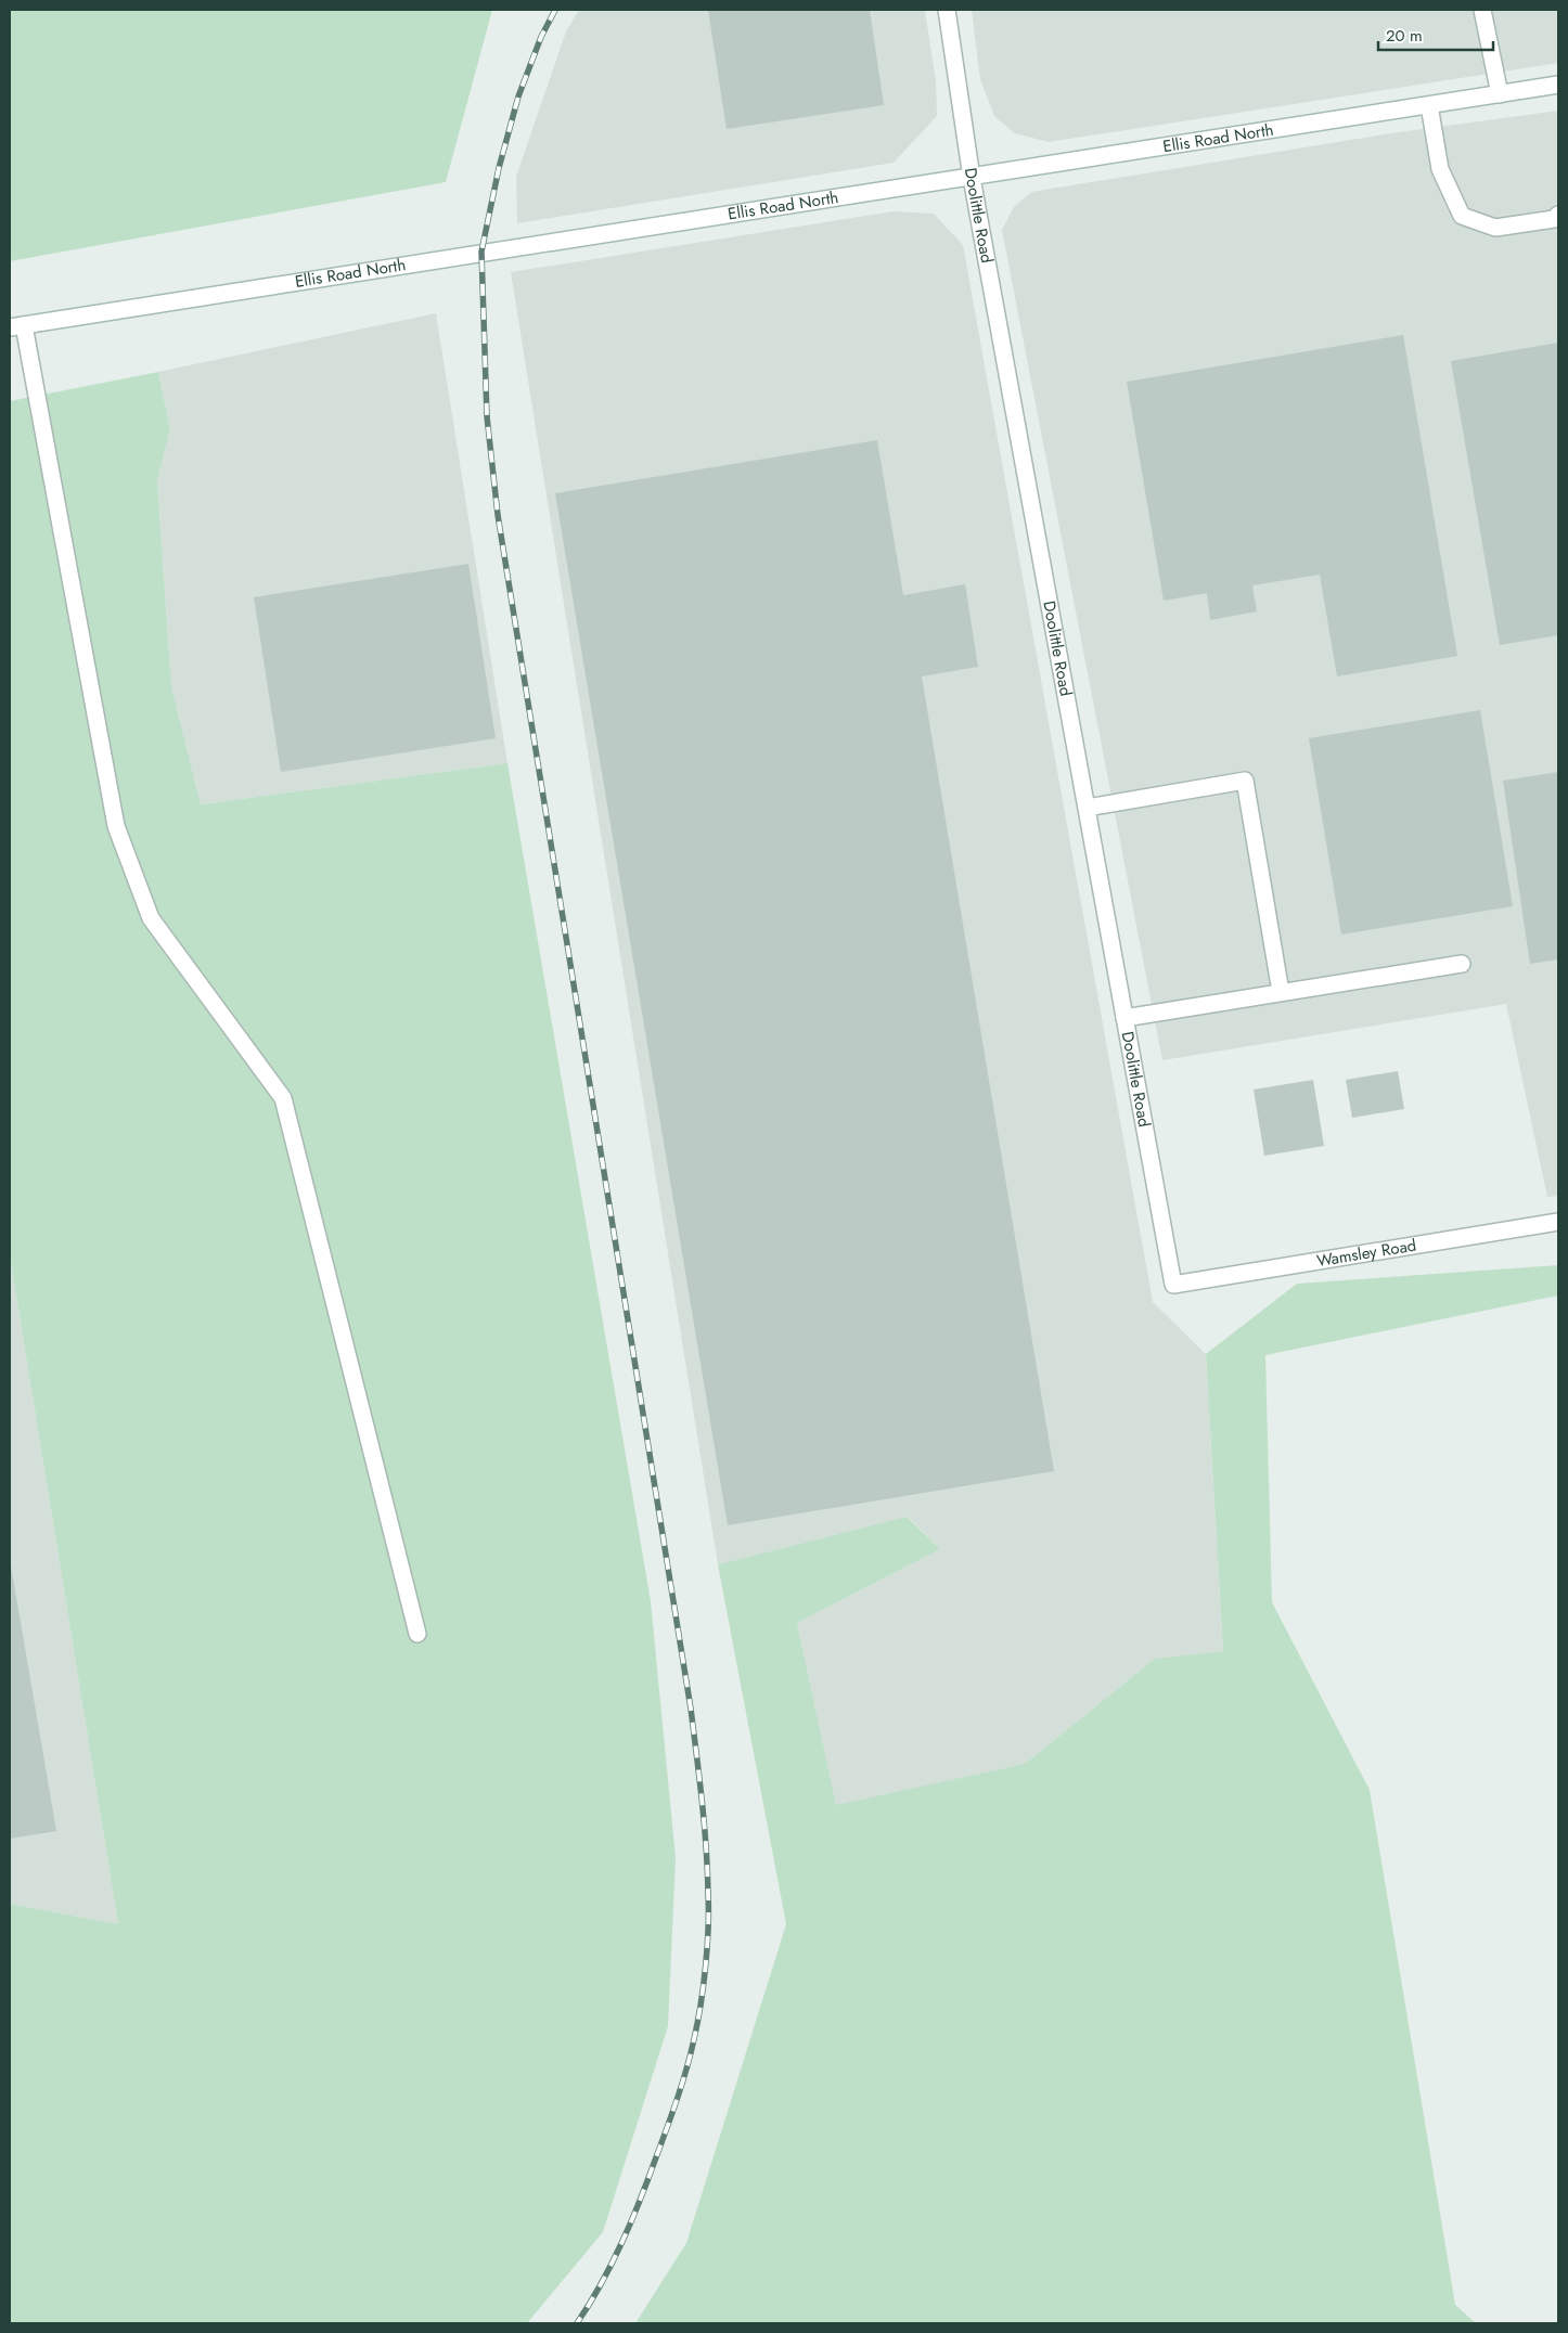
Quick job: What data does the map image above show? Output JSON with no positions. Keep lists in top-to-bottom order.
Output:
{
  "streets": {
    "street": ["Ellis Road North", "Doolittle Road", "Wamsley Road"]
  },
  "crossings": [
    ["Ellis Road North", "Doolittle Road"],
    ["Doolittle Road", "Wamsley Road"]
  ],
  "scale_bar": "20 m"
}
